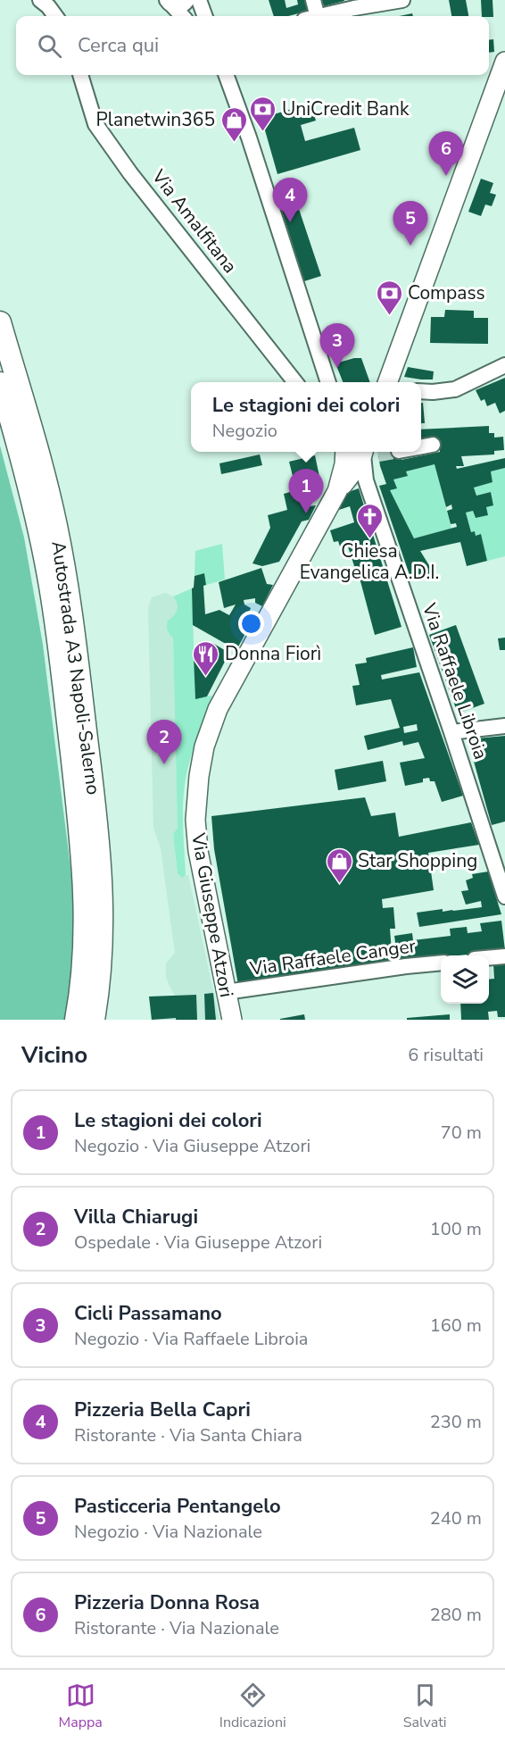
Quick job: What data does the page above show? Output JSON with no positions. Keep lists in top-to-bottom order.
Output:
{
  "streets": {
    "highway": ["Autostrada A3 Napoli-Salerno"],
    "main road": ["Via Giuseppe Atzori"],
    "street": ["Via Amalfitana", "Via Raffaele Libroia", "Via Raffaele Canger"]
  },
  "crossings": [
    ["Via Raffaele Libroia", "Via Giuseppe Atzori"],
    ["Via Giuseppe Atzori", "Via Raffaele Canger"]
  ],
  "places": {
    "bank": ["UniCredit Bank", "Compass"],
    "shop": ["Planetwin365", "Star Shopping"],
    "church": ["Chiesa Evangelica A.D.I."],
    "restaurant": ["Donna Fiorì"]
  },
  "page": {
    "search": "Cerca qui",
    "pins": [
      "6",
      "4",
      "5",
      "3",
      "1",
      "2"
    ],
    "popup": ["Le stagioni dei colori", "Negozio"],
    "heading": ["Vicino", "6 risultati"],
    "list": [
      {
        "mark": "1",
        "name": "Le stagioni dei colori",
        "note": "Negozio · Via Giuseppe Atzori",
        "value": "70 m"
      },
      {
        "mark": "2",
        "name": "Villa Chiarugi",
        "note": "Ospedale · Via Giuseppe Atzori",
        "value": "100 m"
      },
      {
        "mark": "3",
        "name": "Cicli Passamano",
        "note": "Negozio · Via Raffaele Libroia",
        "value": "160 m"
      },
      {
        "mark": "4",
        "name": "Pizzeria Bella Capri",
        "note": "Ristorante · Via Santa Chiara",
        "value": "230 m"
      },
      {
        "mark": "5",
        "name": "Pasticceria Pentangelo",
        "note": "Negozio · Via Nazionale",
        "value": "240 m"
      },
      {
        "mark": "6",
        "name": "Pizzeria Donna Rosa",
        "note": "Ristorante · Via Nazionale",
        "value": "280 m"
      }
    ],
    "nav": ["Mappa", "Indicazioni", "Salvati"]
  }
}
